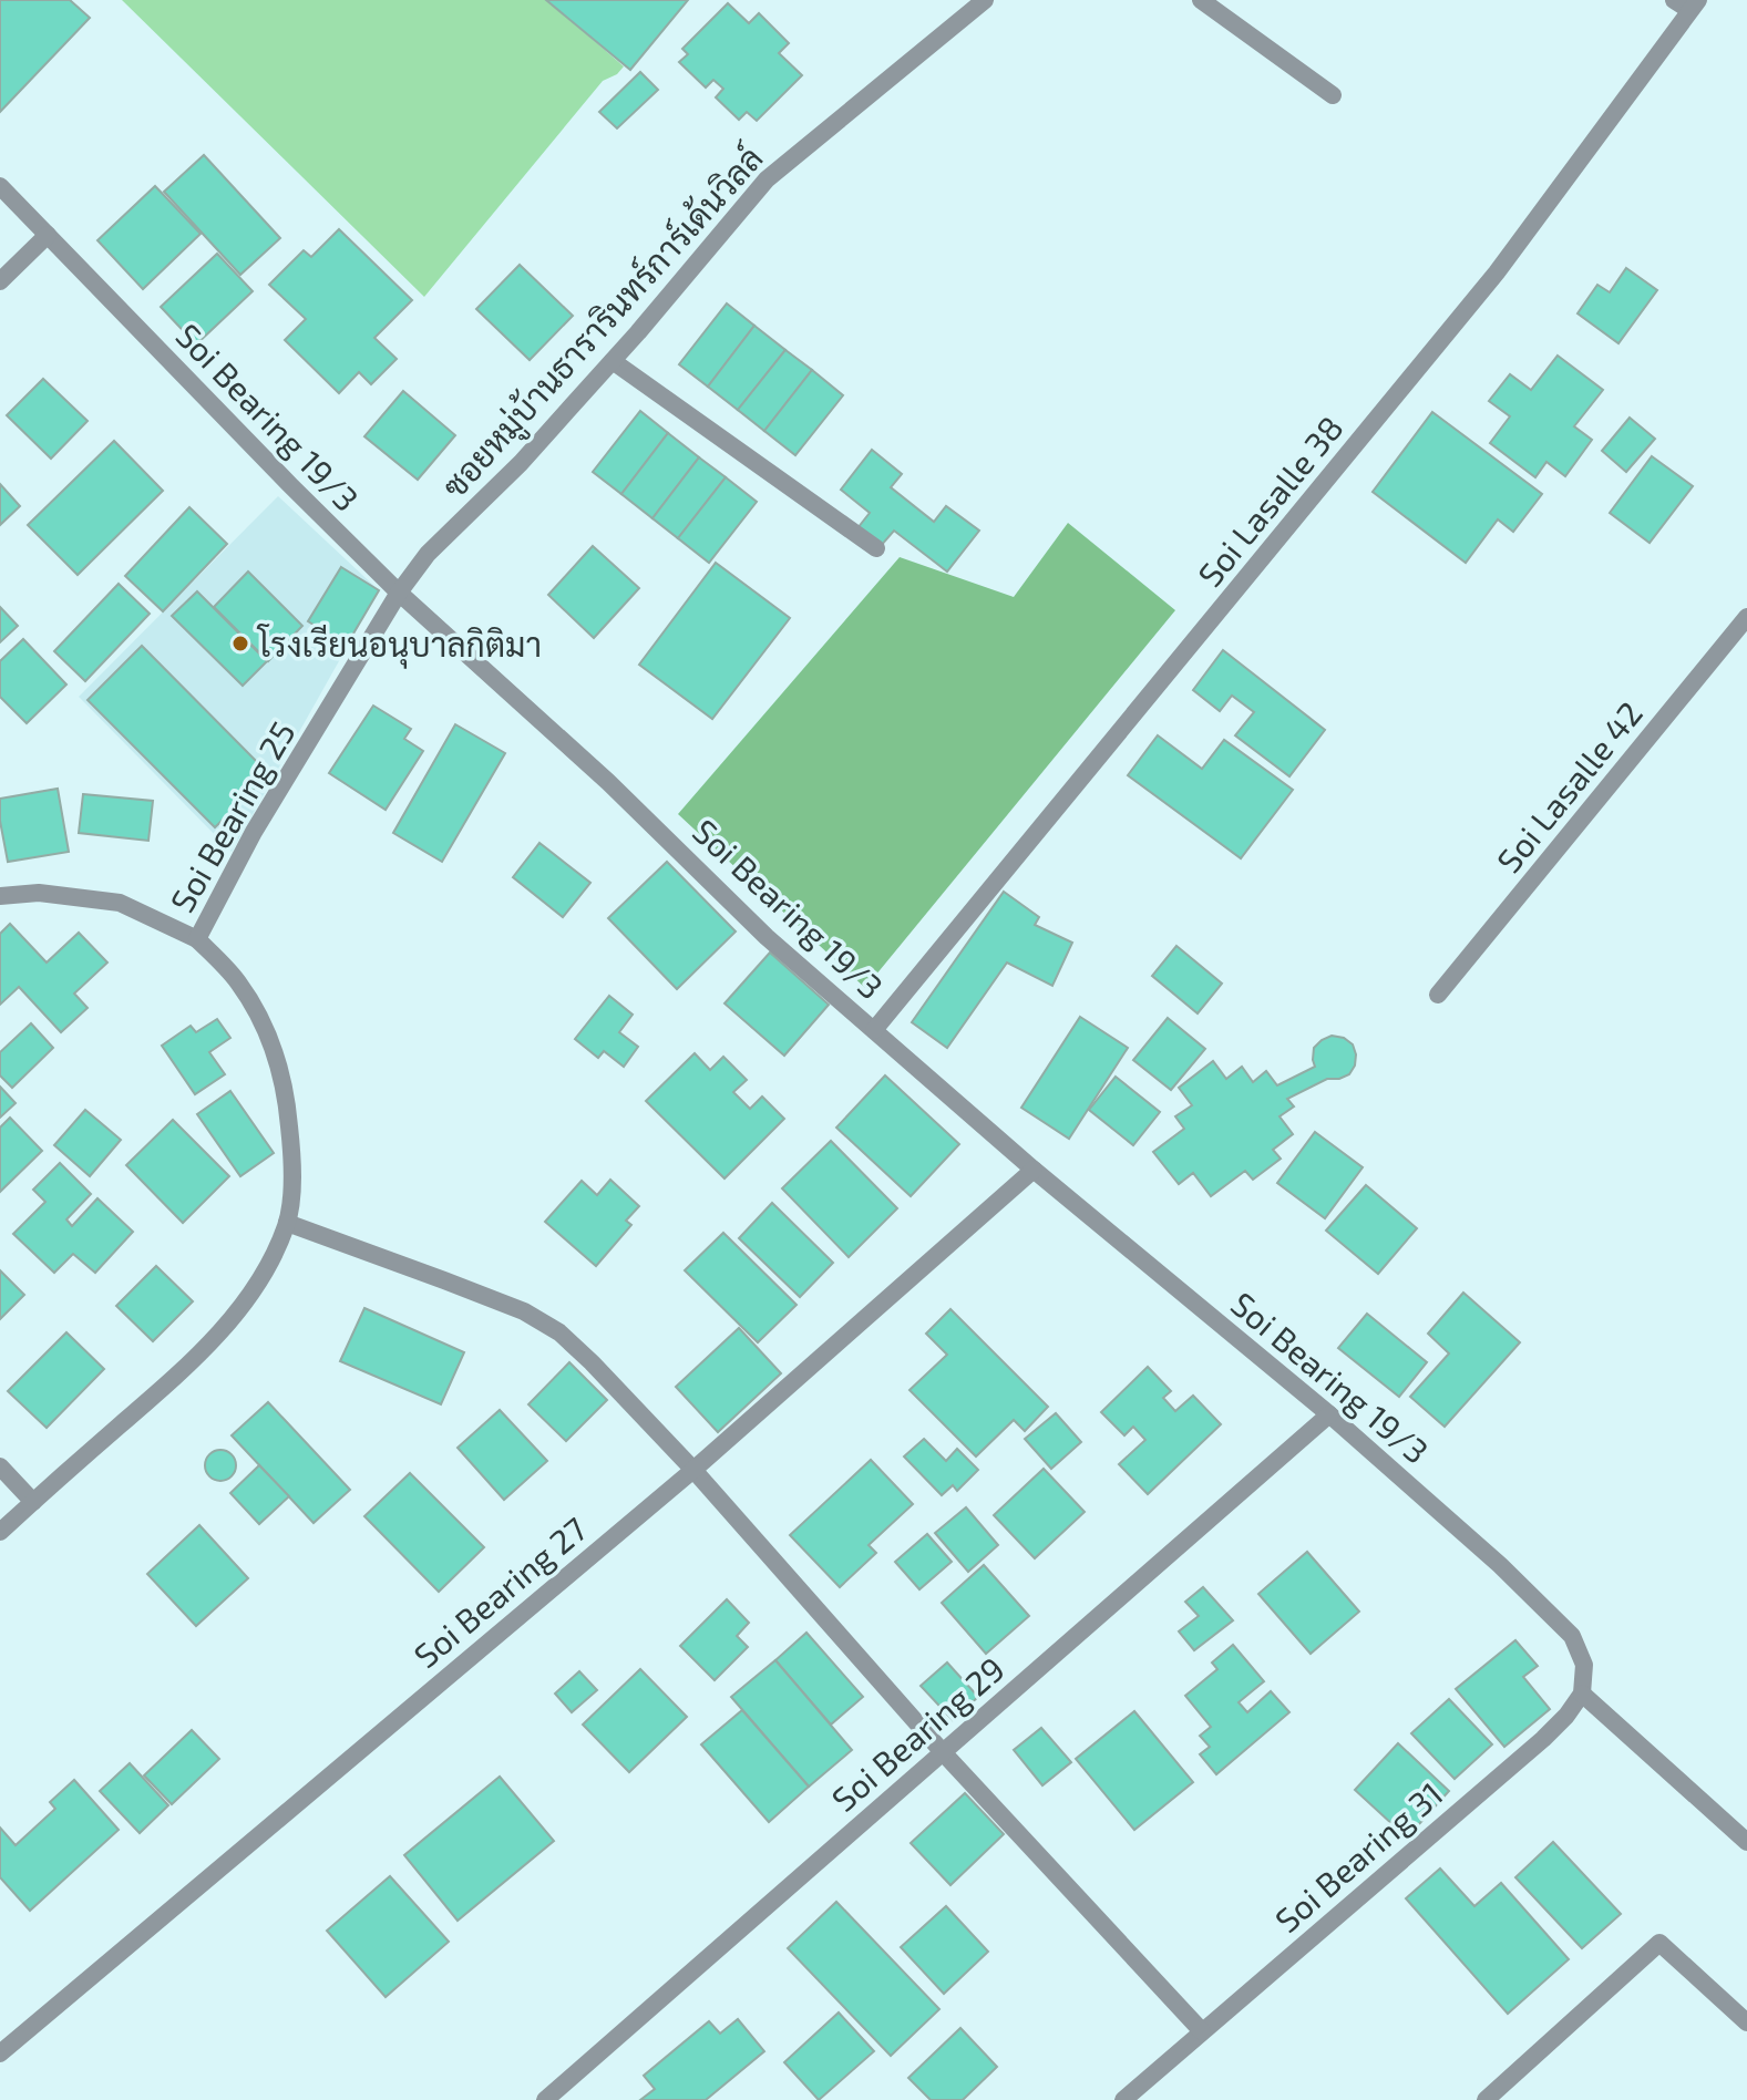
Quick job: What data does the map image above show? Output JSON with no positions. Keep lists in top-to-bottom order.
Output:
{
  "streets": {
    "street": [
      "ซอยหมู่บ้านธารารินทร์การ์เด้นวิลล์",
      "Soi Bearing 19/3",
      "Soi Lasalle 38",
      "Soi Lasalle 42",
      "Soi Bearing 25",
      "Soi Bearing 27",
      "Soi Bearing 29",
      "Soi Bearing 31"
    ]
  },
  "crossings": [
    ["ซอยหมู่บ้านธารารินทร์การ์เด้นวิลล์", "Soi Bearing 19/3"],
    ["ซอยหมู่บ้านธารารินทร์การ์เด้นวิลล์", "Soi Bearing 25"],
    ["Soi Bearing 19/3", "Soi Lasalle 38"],
    ["Soi Bearing 19/3", "Soi Bearing 25"],
    ["Soi Bearing 19/3", "Soi Bearing 27"],
    ["Soi Bearing 19/3", "Soi Bearing 29"],
    ["Soi Bearing 19/3", "Soi Bearing 31"]
  ],
  "places": ["โรงเรียนอนุบาลกิติมา"]
}
